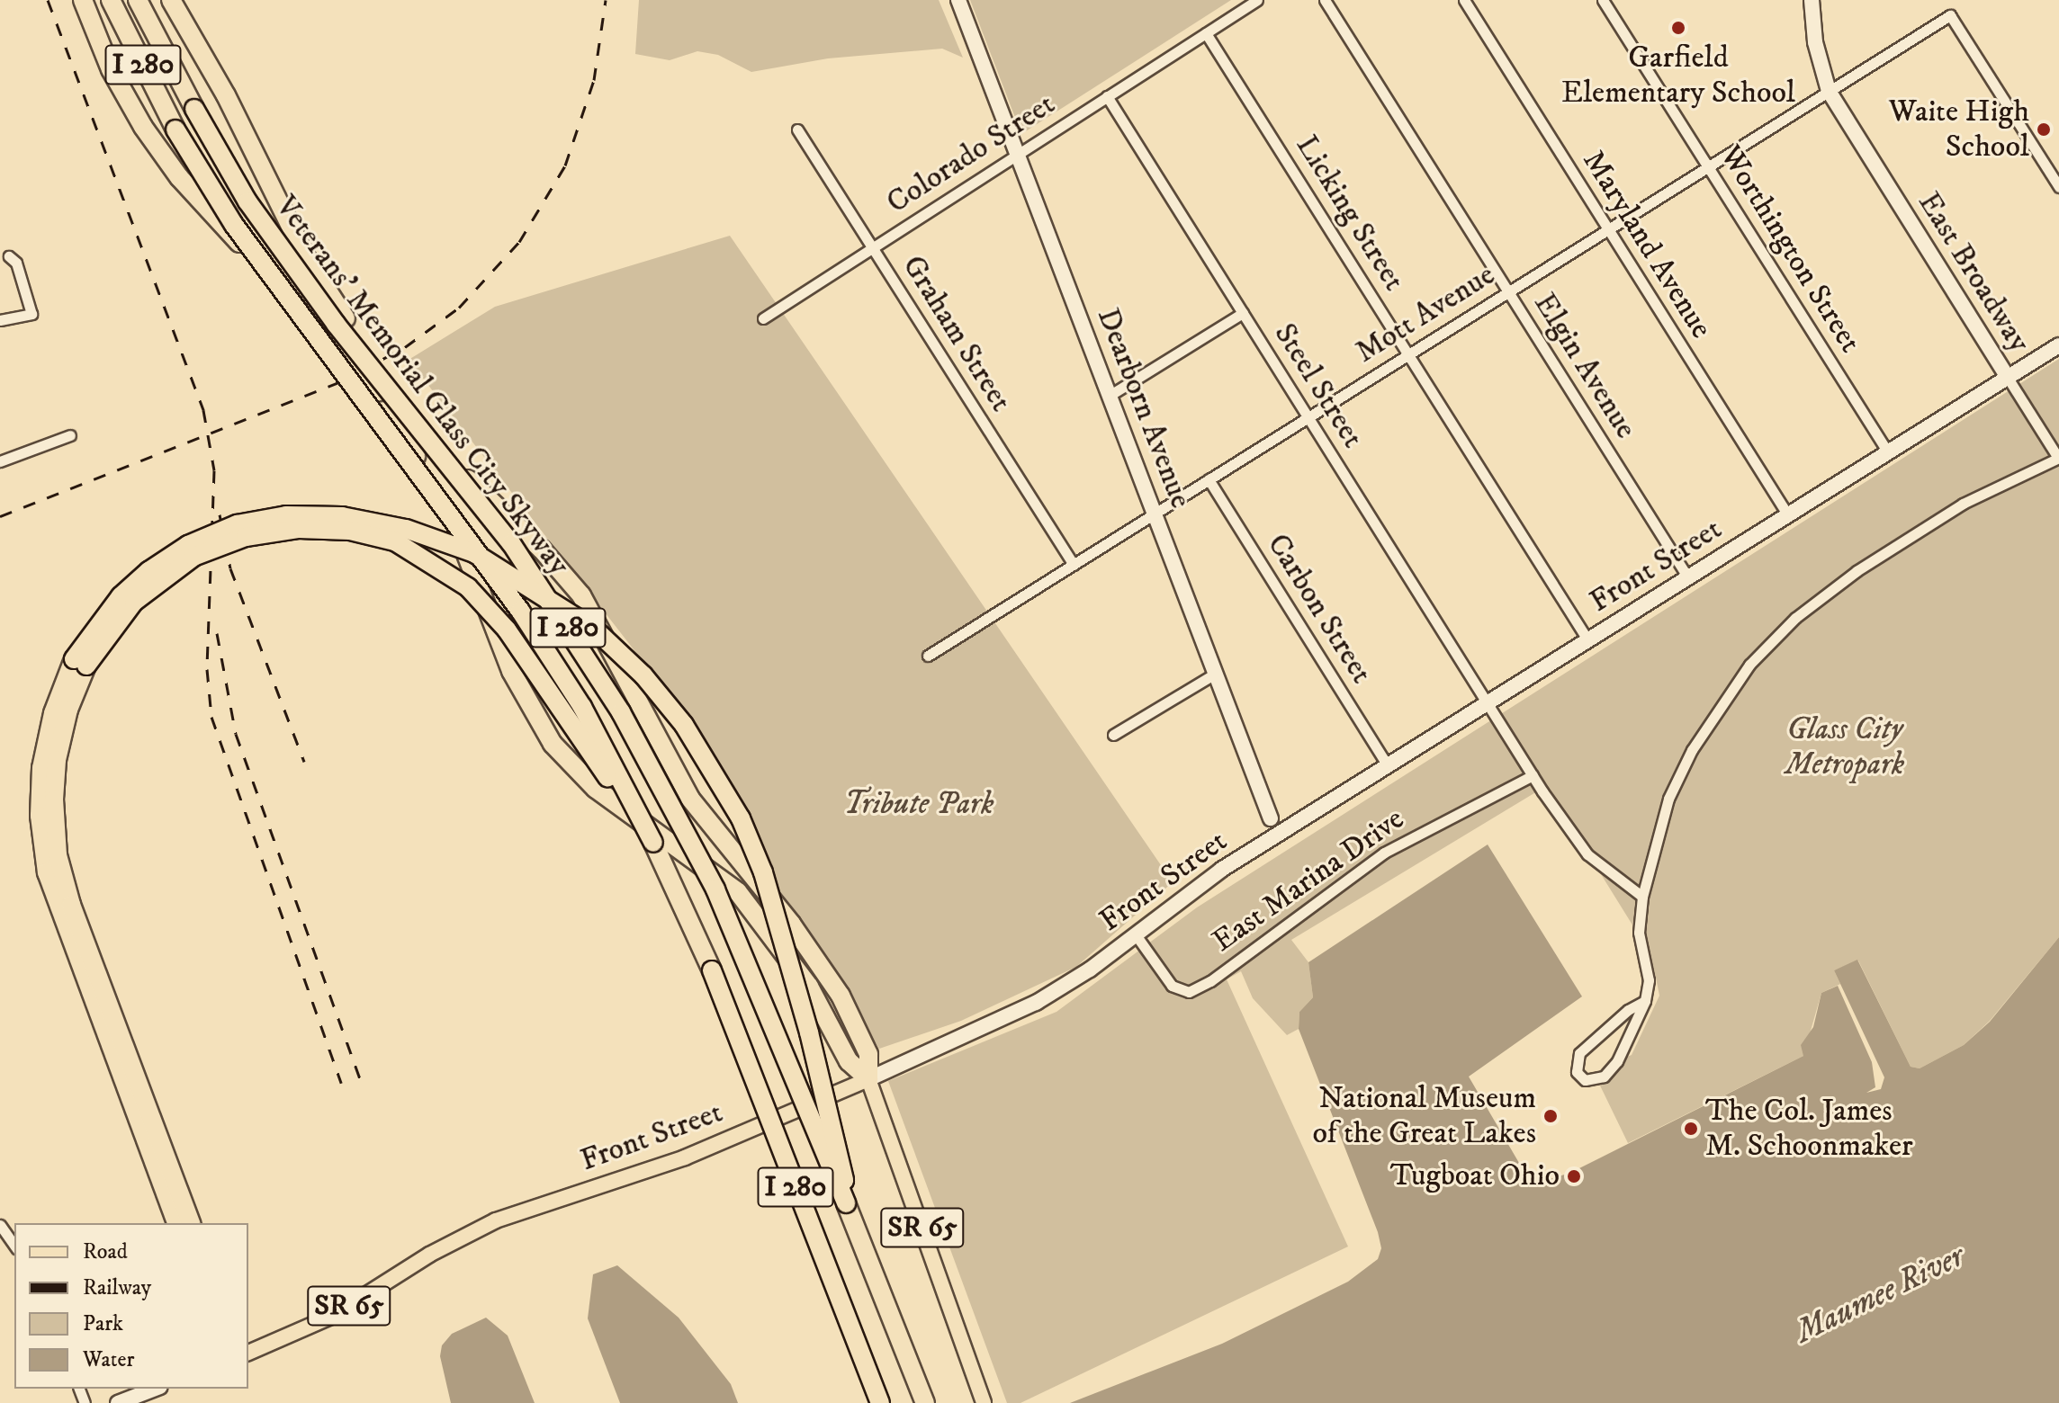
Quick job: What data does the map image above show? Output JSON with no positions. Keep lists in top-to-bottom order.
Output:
{
  "streets": {
    "highway": ["I 280", "Veterans' Memorial Glass City Skyway"],
    "main road": [
      "East Broadway",
      "Dearborn Avenue",
      "Front Street",
      "SR 65"
    ],
    "street": [
      "Colorado Street",
      "Licking Street",
      "Maryland Avenue",
      "Worthington Street",
      "Mott Avenue",
      "Graham Street",
      "Elgin Avenue",
      "Steel Street",
      "Carbon Street",
      "East Marina Drive"
    ]
  },
  "crossings": [
    ["Colorado Street", "Licking Street"],
    ["Colorado Street", "Graham Street"],
    ["Colorado Street", "Steel Street"],
    ["Colorado Street", "Dearborn Avenue"],
    ["Licking Street", "Mott Avenue"],
    ["Licking Street", "Front Street"],
    ["Maryland Avenue", "Mott Avenue"],
    ["Maryland Avenue", "Front Street"],
    ["Worthington Street", "Mott Avenue"],
    ["Worthington Street", "Front Street"],
    ["East Broadway", "Mott Avenue"],
    ["East Broadway", "Front Street"],
    ["Mott Avenue", "Graham Street"],
    ["Mott Avenue", "Elgin Avenue"],
    ["Mott Avenue", "Steel Street"],
    ["Mott Avenue", "Dearborn Avenue"],
    ["Mott Avenue", "Carbon Street"],
    ["Elgin Avenue", "Front Street"],
    ["Steel Street", "Front Street"],
    ["Steel Street", "East Marina Drive"],
    ["Dearborn Avenue", "Front Street"],
    ["Front Street", "Carbon Street"],
    ["Front Street", "East Marina Drive"],
    ["Front Street", "SR 65"]
  ],
  "water": ["Maumee River"],
  "parks": ["Glass City Metropark", "Tribute Park"],
  "places": [
    "Garfield Elementary School",
    "Waite High School",
    "National Museum of the Great Lakes",
    "The Col. James M. Schoonmaker",
    "Tugboat Ohio"
  ],
  "legend": [
    "Road",
    "Railway",
    "Park",
    "Water"
  ]
}
